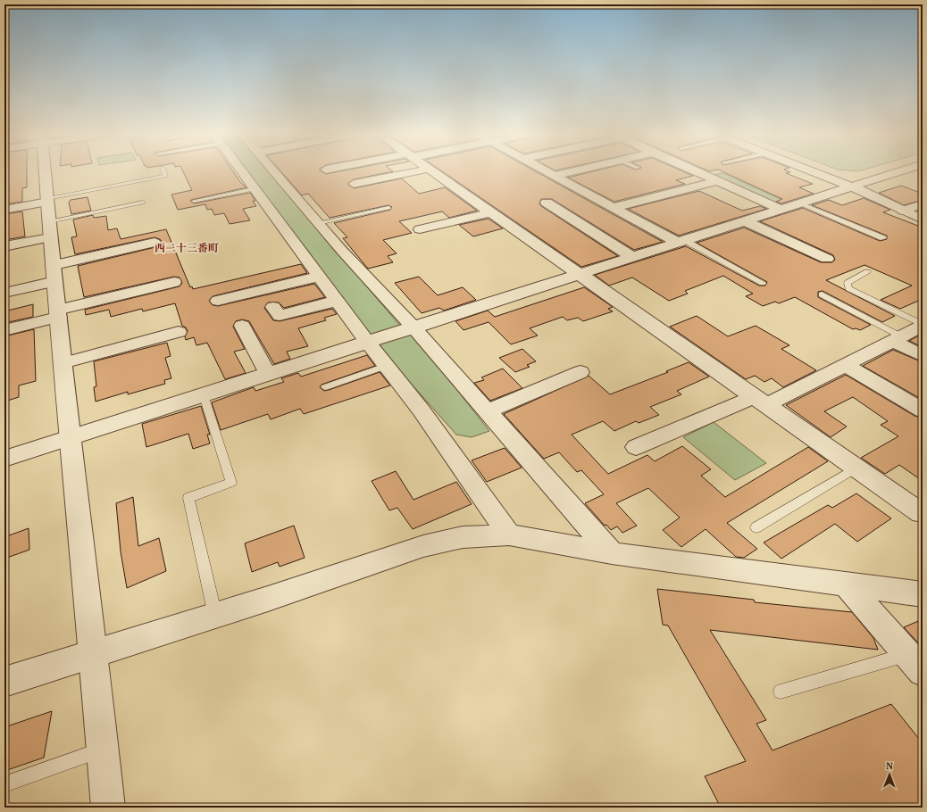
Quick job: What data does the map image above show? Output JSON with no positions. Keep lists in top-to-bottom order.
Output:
{
  "districts": ["西二十三番町"],
  "north": "top"
}
